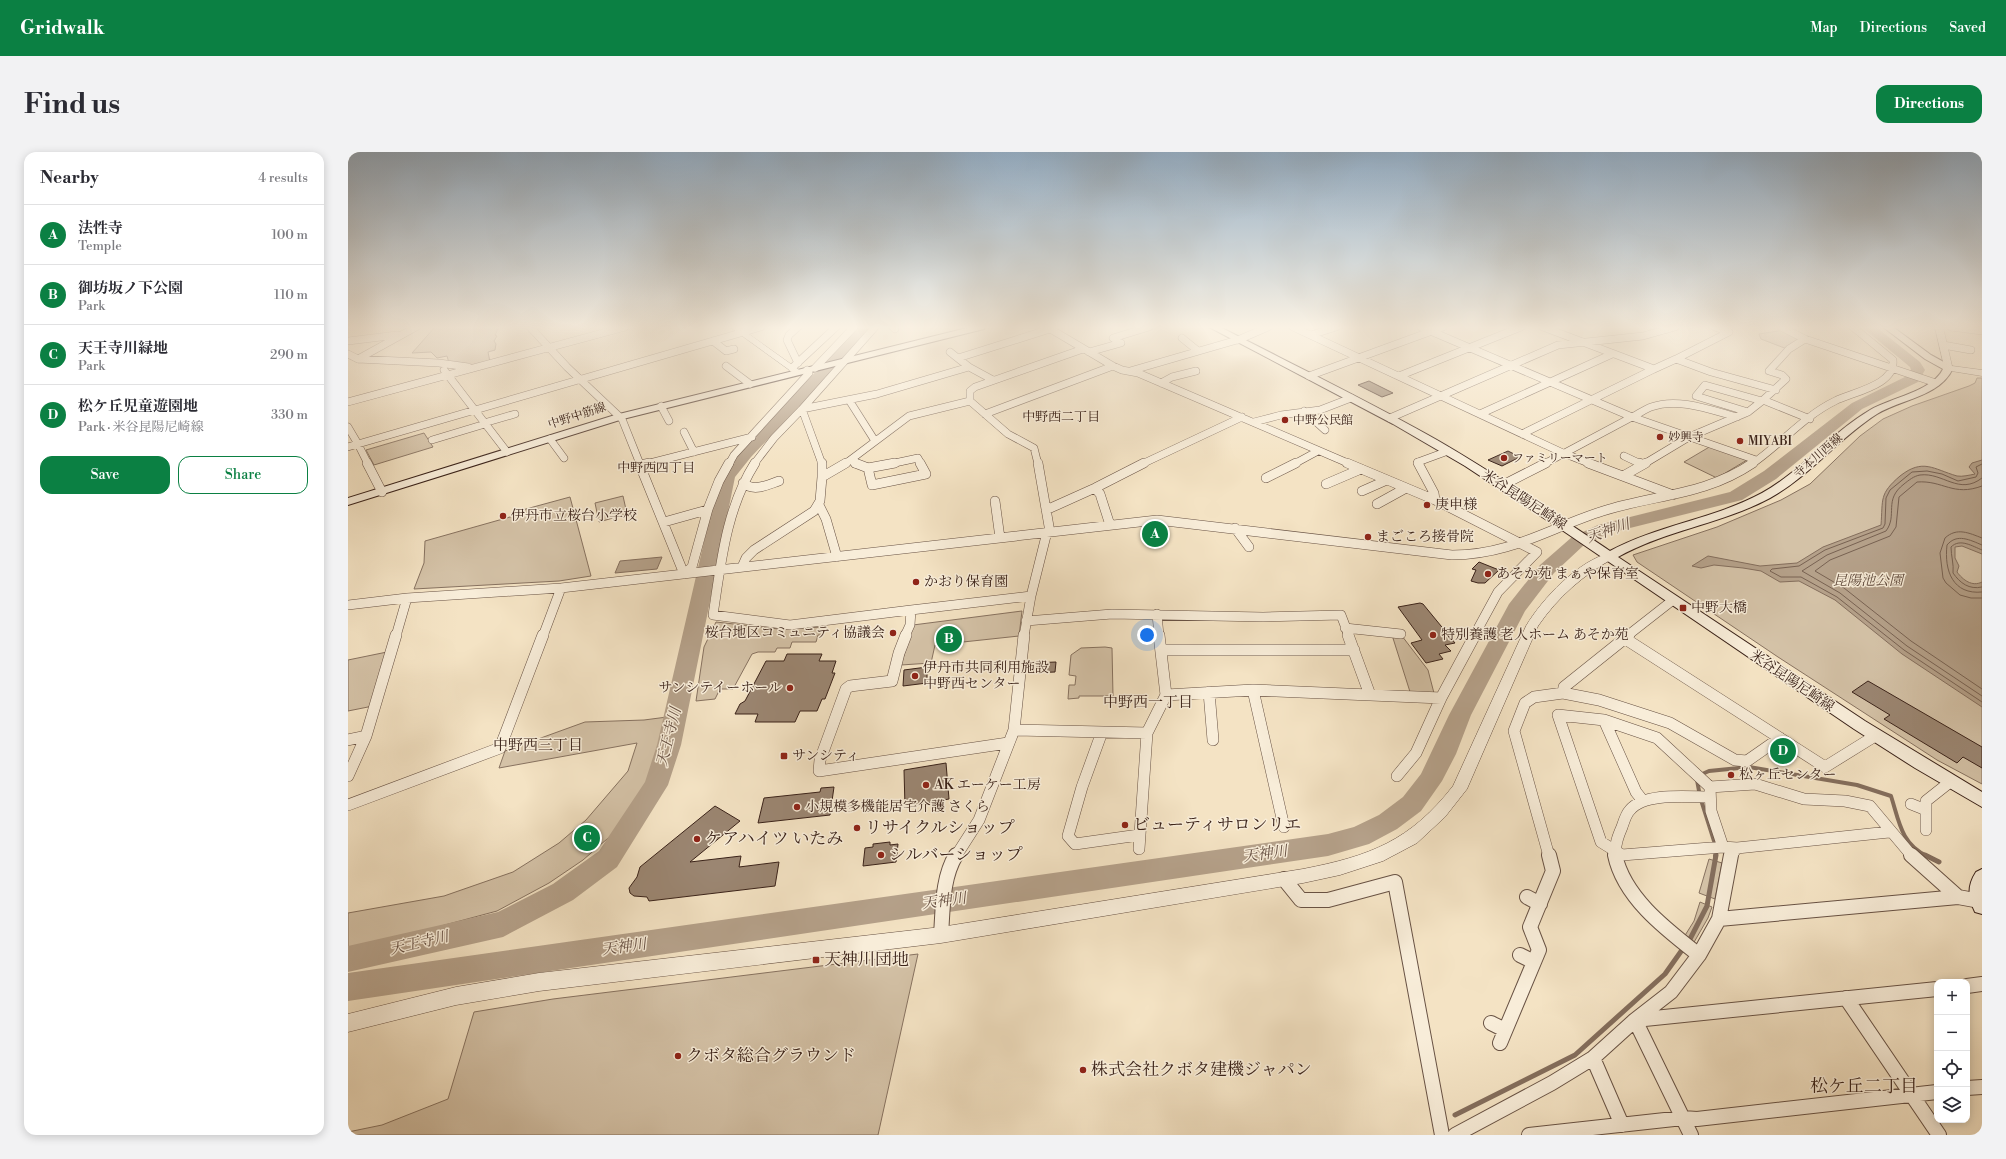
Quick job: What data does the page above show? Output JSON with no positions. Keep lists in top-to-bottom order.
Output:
{
  "streets": {
    "main road": ["中野中筋線", "寺本川西線", "米谷昆陽尼崎線"]
  },
  "crossings": [
    ["寺本川西線", "米谷昆陽尼崎線"]
  ],
  "districts": [
    "中野西二丁目",
    "中野西四丁目",
    "中野西一丁目",
    "中野西三丁目",
    "松ケ丘二丁目"
  ],
  "water": ["天神川", "天王寺川"],
  "parks": ["昆陽池公園"],
  "places": {
    "other": [
      "中野公民館",
      "妙興寺",
      "MIYABI",
      "ファミリーマート",
      "庚申様",
      "伊丹市立桜台小学校",
      "まごころ接骨院",
      "あそか苑 まぁや保育室",
      "かおり保育園",
      "桜台地区コミュニティ協議会",
      "特別養護 老人ホーム あそか苑",
      "伊丹市共同利用施設 中野西センター",
      "サンシテイーホール",
      "松ヶ丘センター",
      "AK エーケー工房",
      "小規模多機能居宅介護 さくら",
      "ビューティサロンリエ",
      "リサイクルショップ",
      "ケアハイツ いたみ",
      "シルバーショップ",
      "クボタ総合グラウンド",
      "株式会社クボタ建機ジャパン"
    ],
    "transit": ["中野大橋", "サンシティ", "天神川団地"]
  },
  "page": {
    "header": "Gridwalk",
    "nav": ["Map", "Directions", "Saved"],
    "buttons": [
      "Directions",
      ["Save", "Share"]
    ],
    "title": "Find us",
    "heading": ["Nearby", "4 results"],
    "list": [
      {
        "mark": "A",
        "name": "法性寺",
        "note": "Temple",
        "value": "100 m"
      },
      {
        "mark": "B",
        "name": "御坊坂ノ下公園",
        "note": "Park",
        "value": "110 m"
      },
      {
        "mark": "C",
        "name": "天王寺川緑地",
        "note": "Park",
        "value": "290 m"
      },
      {
        "mark": "D",
        "name": "松ケ丘児童遊園地",
        "note": "Park · 米谷昆陽尼崎線",
        "value": "330 m"
      }
    ],
    "pins": [
      "A",
      "B",
      "D",
      "C"
    ],
    "map_buttons": ["+", "−"]
  }
}
